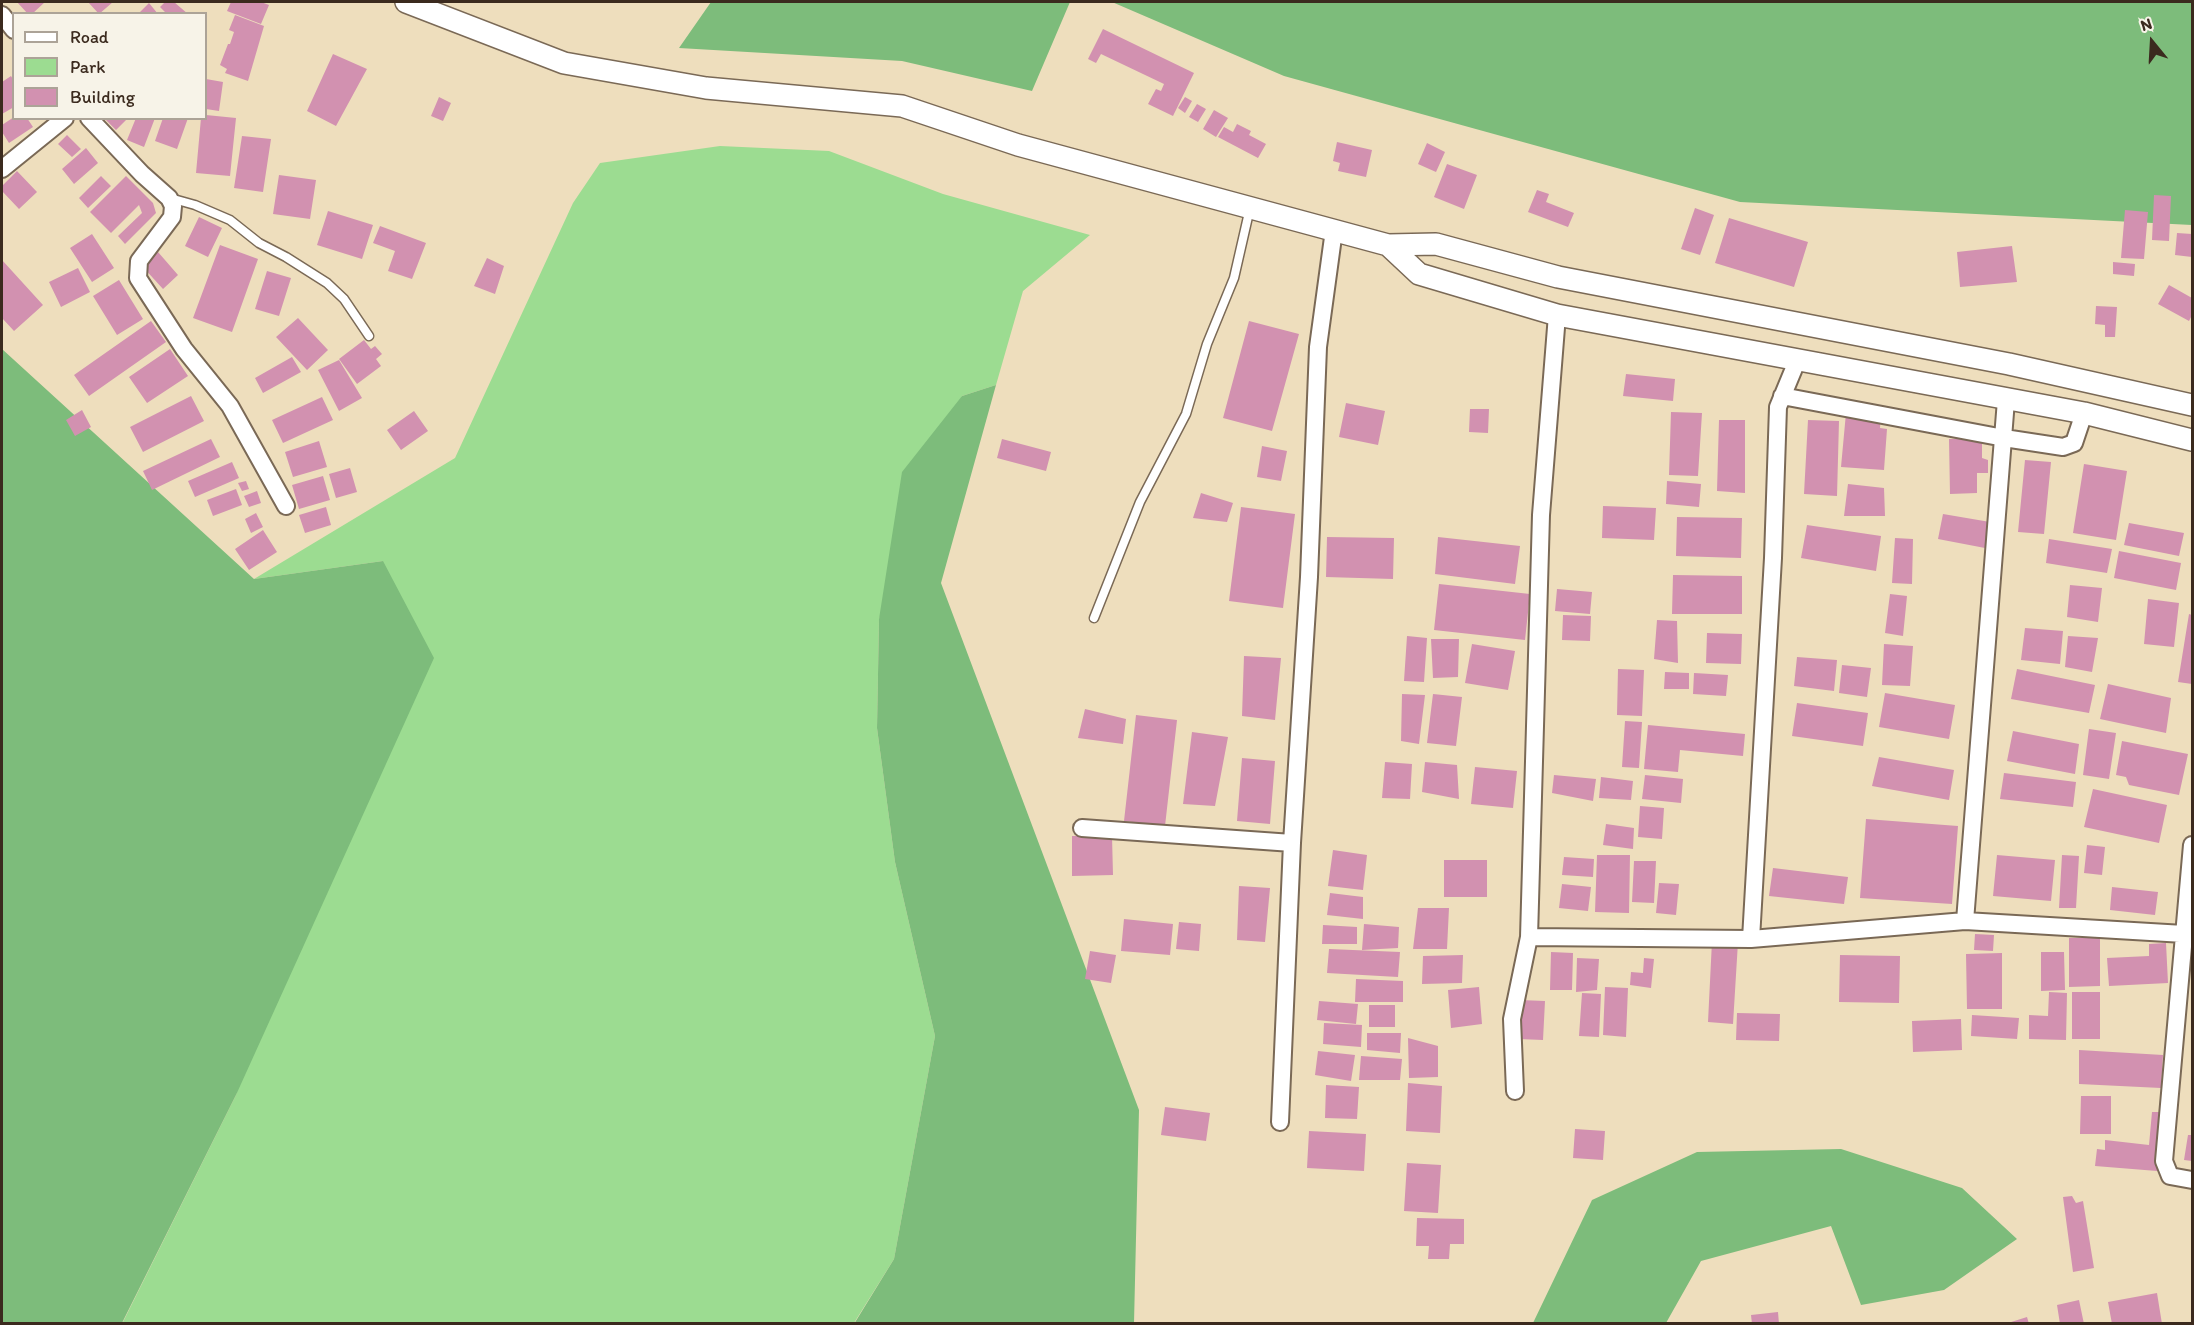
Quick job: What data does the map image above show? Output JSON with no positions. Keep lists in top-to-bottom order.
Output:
{
  "legend": ["Road", "Park", "Building"],
  "north": "top"
}
